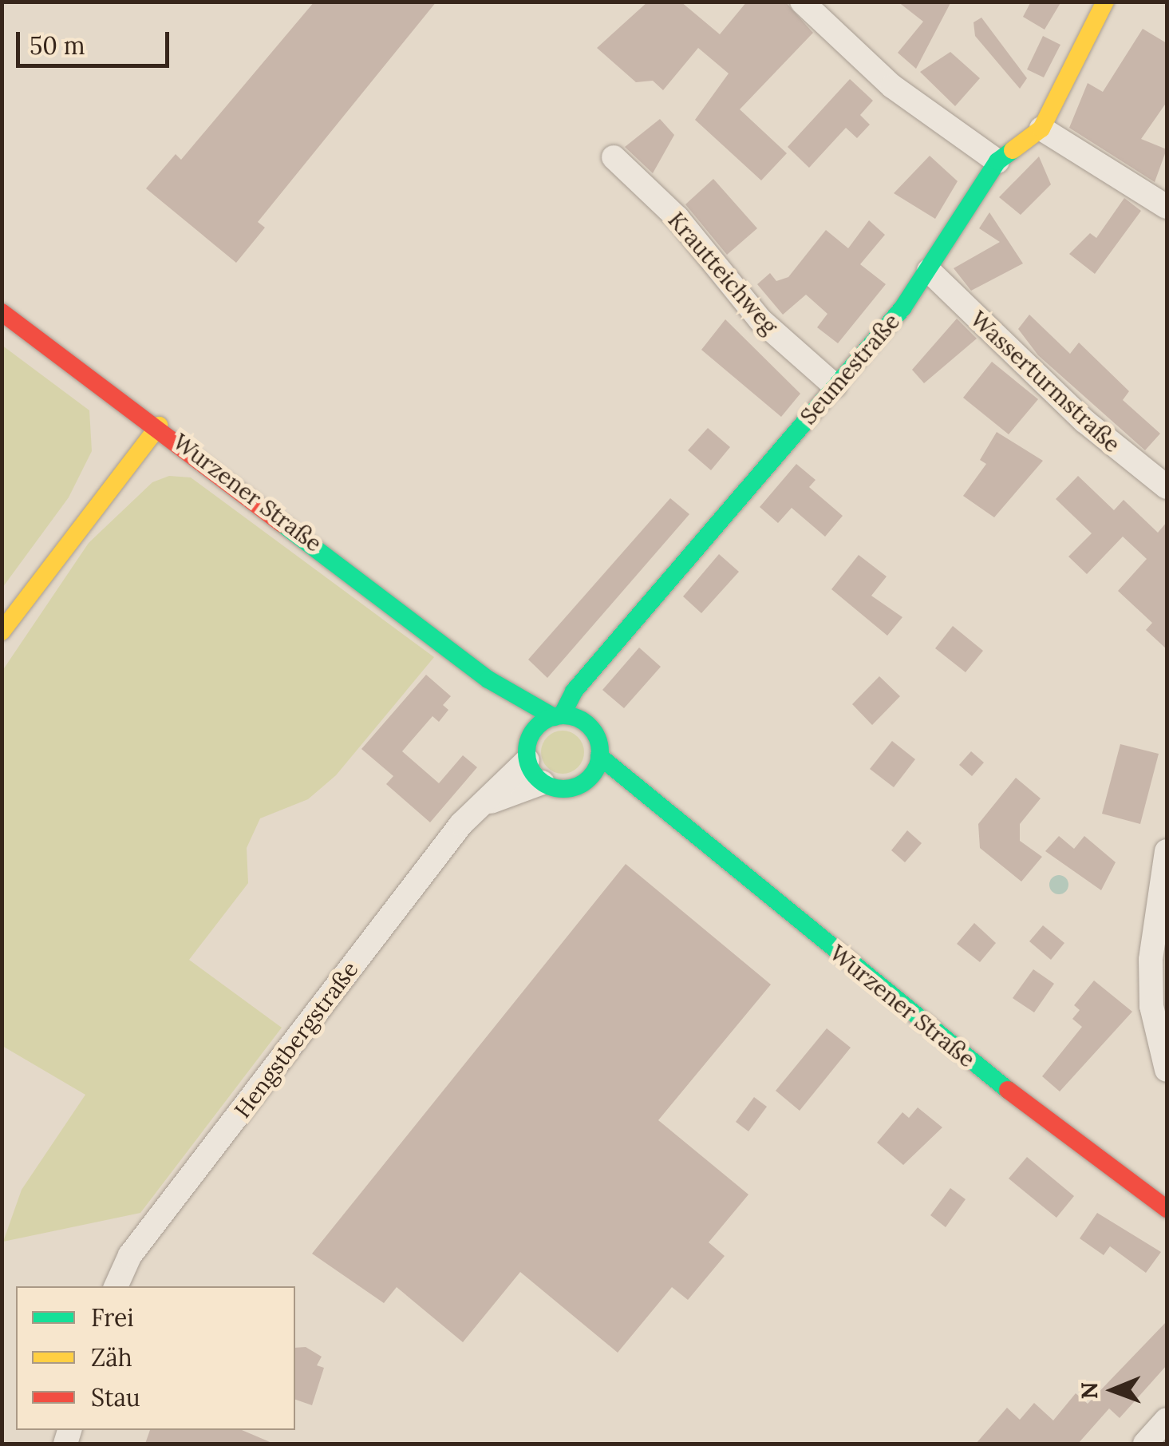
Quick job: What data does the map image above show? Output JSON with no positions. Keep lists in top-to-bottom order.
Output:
{
  "streets": {
    "main road": ["Seumestraße", "Wurzener Straße"],
    "street": ["Krautteichweg", "Wasserturmstraße", "Hengstbergstraße"]
  },
  "crossings": [
    ["Krautteichweg", "Seumestraße"],
    ["Seumestraße", "Wasserturmstraße"],
    ["Seumestraße", "Wurzener Straße"],
    ["Seumestraße", "Hengstbergstraße"],
    ["Wurzener Straße", "Hengstbergstraße"]
  ],
  "legend": ["Frei", "Zäh", "Stau"],
  "scale_bar": "50 m",
  "north": "left"
}
